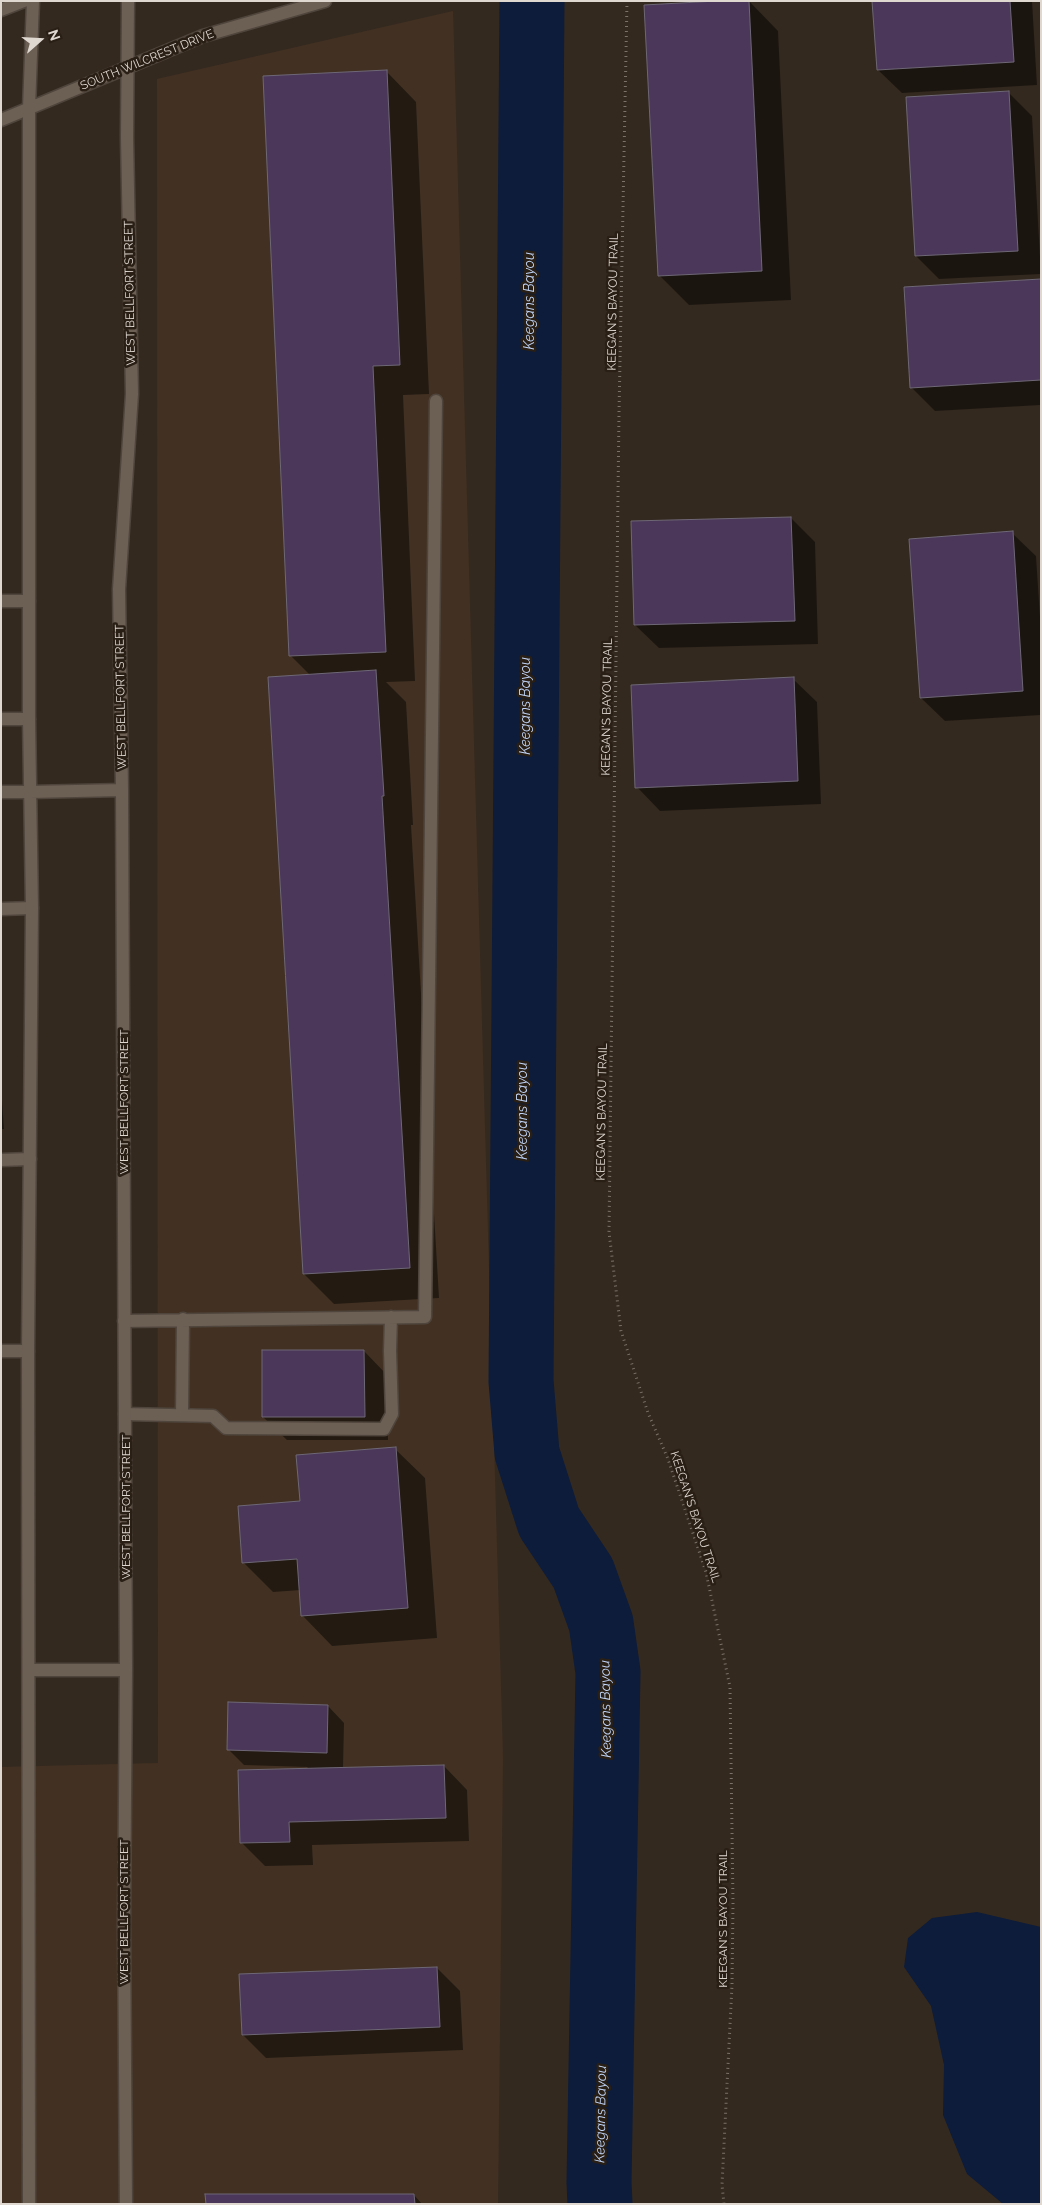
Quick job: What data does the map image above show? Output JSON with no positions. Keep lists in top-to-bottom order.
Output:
{
  "streets": {
    "main road": ["SOUTH WILCREST DRIVE", "WEST BELLFORT STREET"],
    "path": ["KEEGAN'S BAYOU TRAIL"]
  },
  "crossings": [
    ["SOUTH WILCREST DRIVE", "WEST BELLFORT STREET"]
  ],
  "water": ["Keegans Bayou"],
  "north": "right"
}
